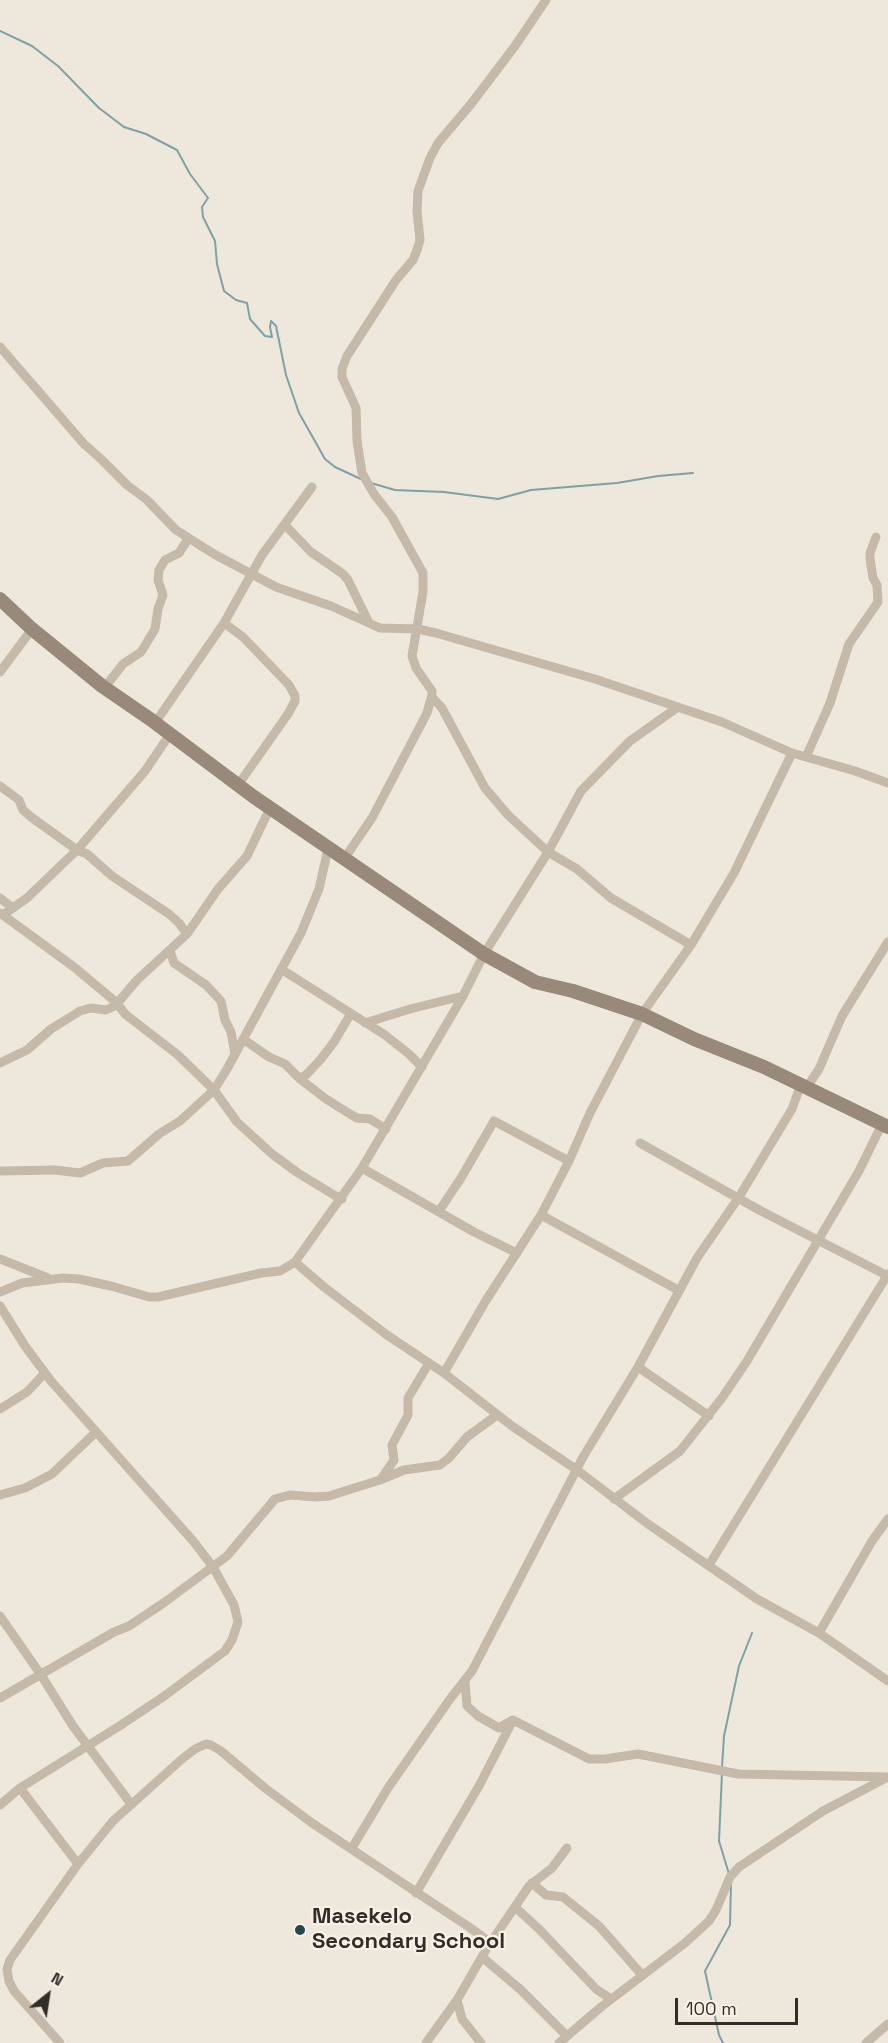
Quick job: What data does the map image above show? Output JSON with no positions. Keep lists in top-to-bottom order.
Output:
{
  "places": ["Masekelo Secondary School"],
  "scale_bar": "100 m",
  "north": "top right"
}
